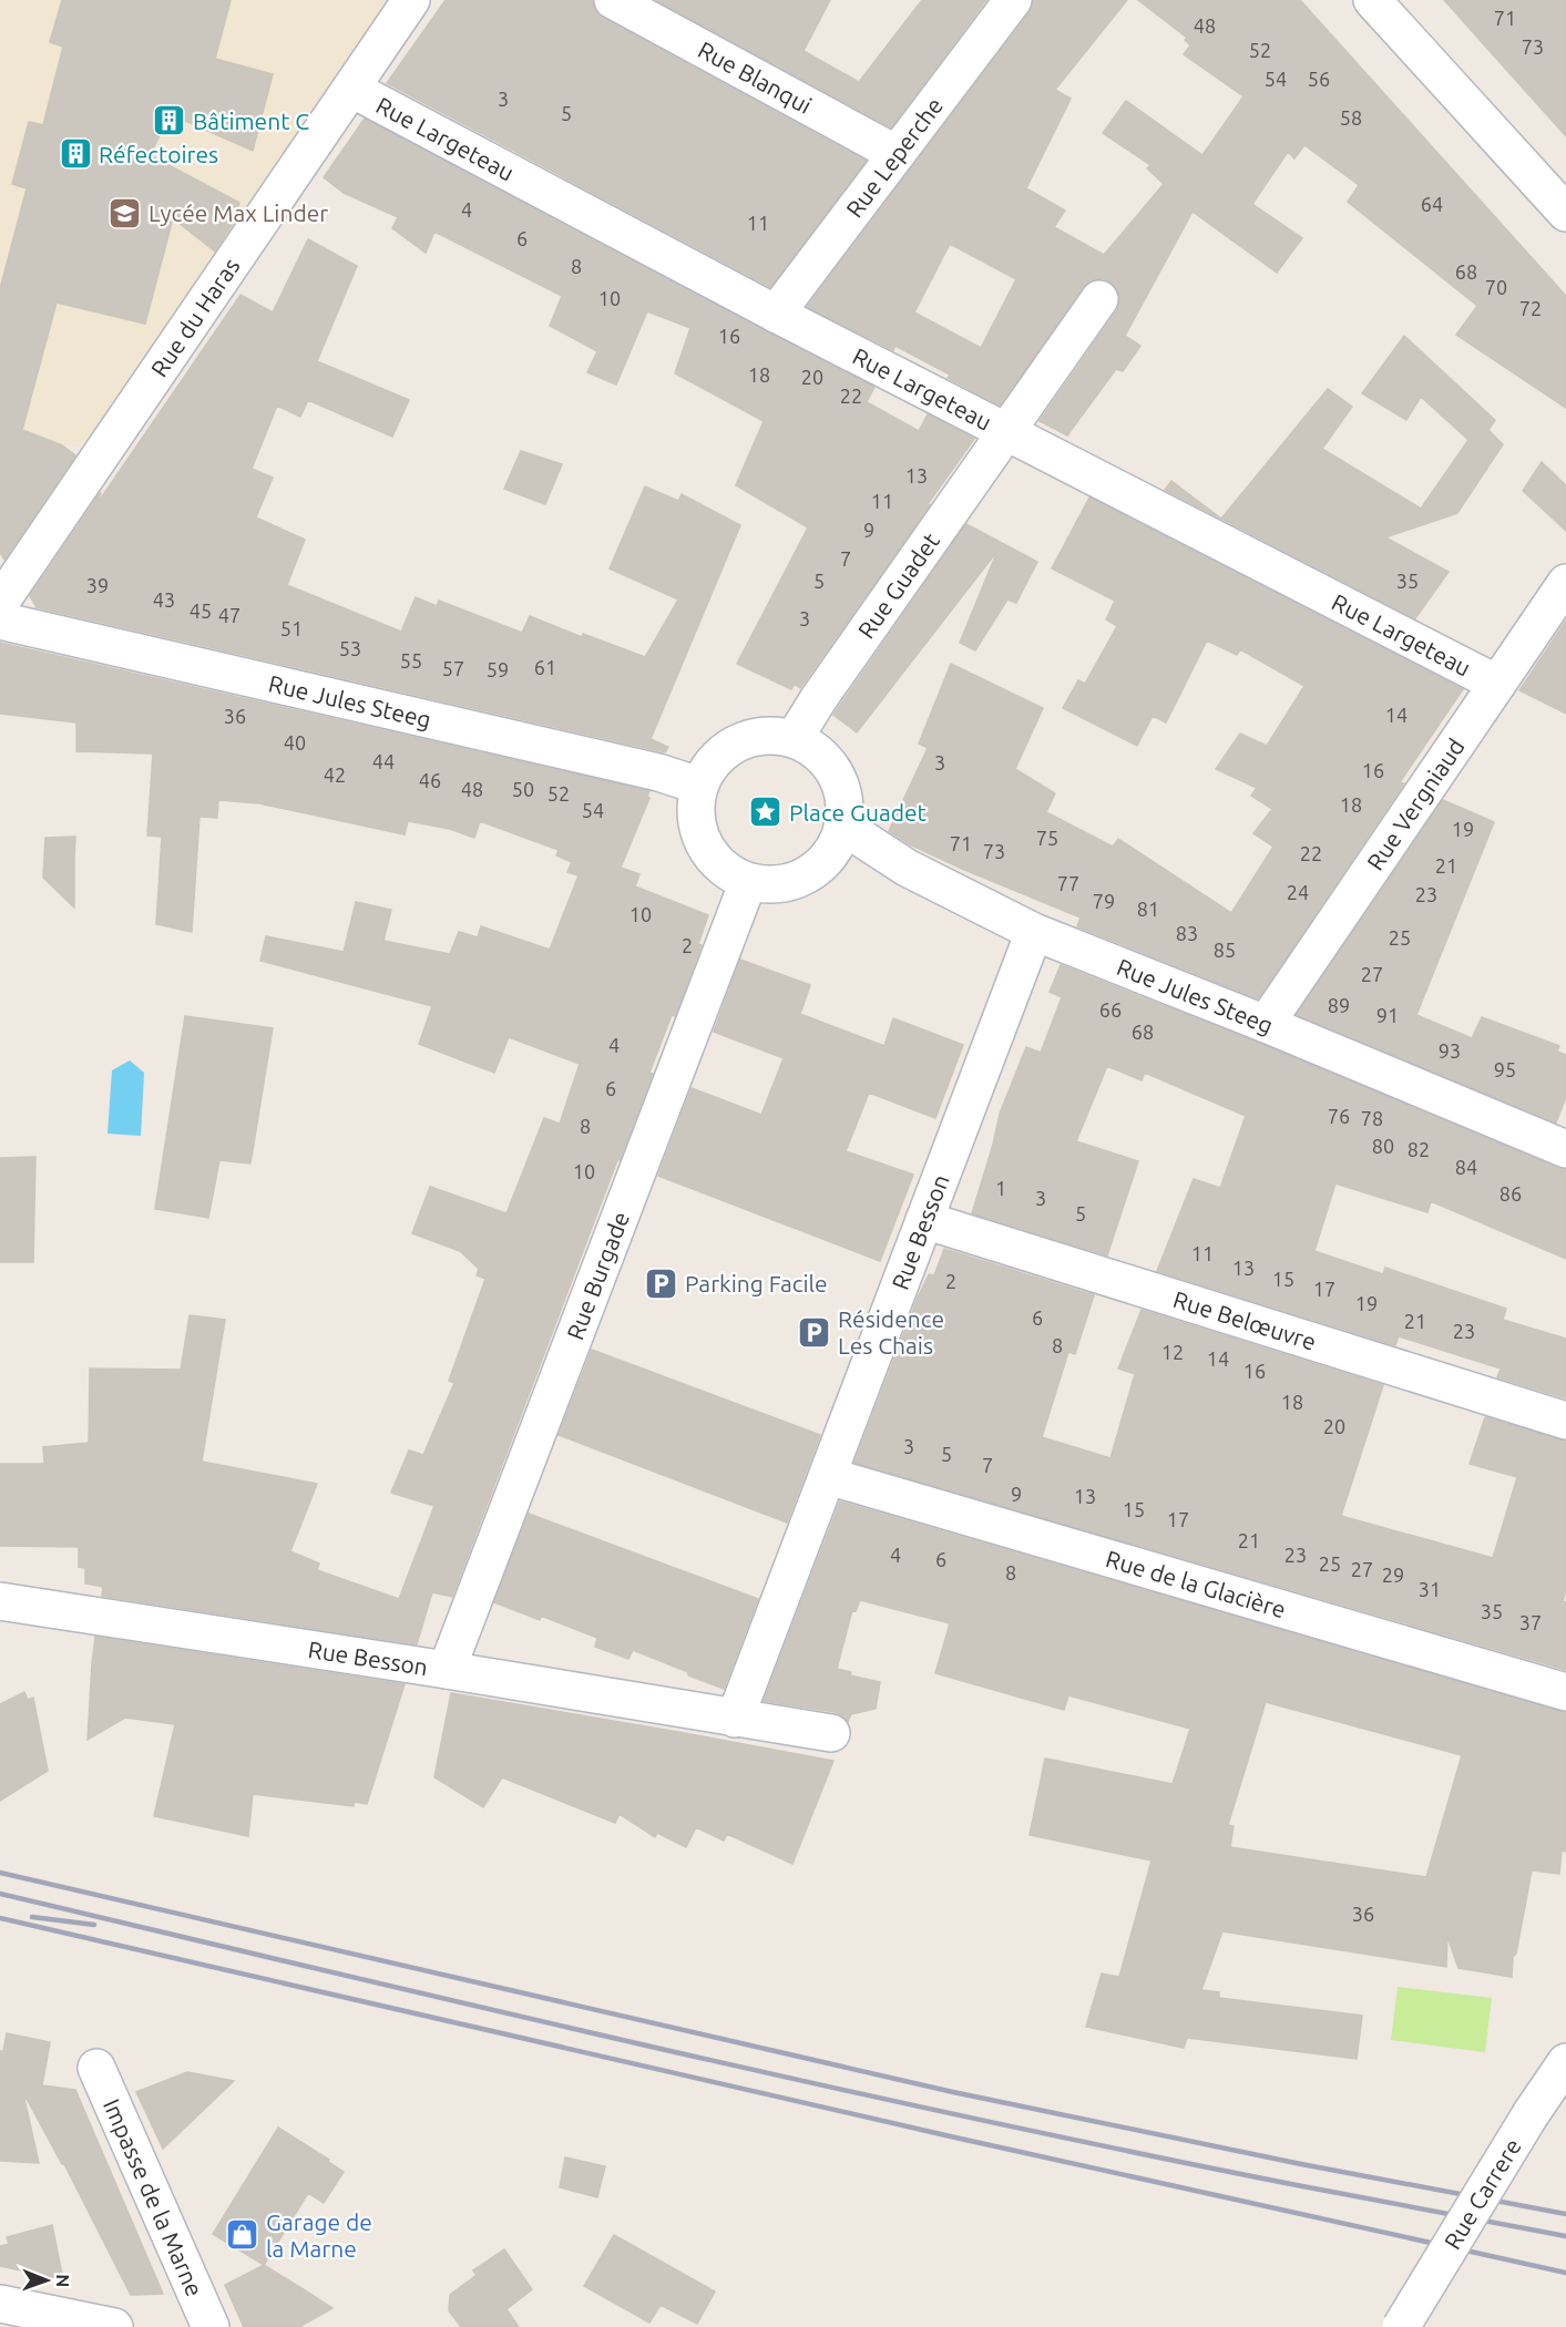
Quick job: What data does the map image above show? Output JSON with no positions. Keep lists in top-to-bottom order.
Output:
{
  "streets": {
    "street": [
      "Rue Blanqui",
      "Rue Largeteau",
      "Rue Leperche",
      "Rue du Haras",
      "Rue Guadet",
      "Rue Jules Steeg",
      "Rue Vergniaud",
      "Rue Besson",
      "Rue Burgade",
      "Rue Belœuvre",
      "Rue de la Glacière",
      "Rue Carrere",
      "Impasse de la Marne"
    ]
  },
  "crossings": [
    ["Rue Blanqui", "Rue Leperche"],
    ["Rue Largeteau", "Rue Leperche"],
    ["Rue Largeteau", "Rue du Haras"],
    ["Rue Largeteau", "Rue Guadet"],
    ["Rue Largeteau", "Rue Vergniaud"],
    ["Rue Guadet", "Rue Jules Steeg"],
    ["Rue Guadet", "Rue Burgade"],
    ["Rue Jules Steeg", "Rue Vergniaud"],
    ["Rue Jules Steeg", "Rue Besson"],
    ["Rue Jules Steeg", "Rue Burgade"],
    ["Rue Besson", "Rue Burgade"],
    ["Rue Besson", "Rue Belœuvre"],
    ["Rue Besson", "Rue de la Glacière"]
  ],
  "places": {
    "building": ["Bâtiment C", "Réfectoires"],
    "school or university": ["Lycée Max Linder"],
    "place": ["Place Guadet"],
    "parking": ["Parking Facile", "Résidence Les Chais"],
    "shop": ["Garage de la Marne"]
  },
  "house_numbers": [
    "71",
    "48",
    "73",
    "52",
    "54",
    "56",
    "3",
    "5",
    "58",
    "64",
    "4",
    "11",
    "6",
    "8",
    "68",
    "70",
    "10",
    "72",
    "16",
    "18",
    "20",
    "22",
    "13",
    "11",
    "9",
    "7",
    "5",
    "35",
    "39",
    "43",
    "45",
    "47",
    "3",
    "51",
    "53",
    "55",
    "61",
    "57",
    "59",
    "14",
    "36",
    "40",
    "44",
    "3",
    "16",
    "42",
    "46",
    "48",
    "50",
    "52",
    "18",
    "54",
    "19",
    "75",
    "71",
    "73",
    "22",
    "21",
    "77",
    "24",
    "23",
    "79",
    "81",
    "10",
    "83",
    "25",
    "2",
    "85",
    "27",
    "89",
    "66",
    "91",
    "68",
    "4",
    "93",
    "95",
    "6",
    "76",
    "78",
    "8",
    "80",
    "82",
    "84",
    "10",
    "1",
    "86",
    "3",
    "5",
    "11",
    "13",
    "15",
    "2",
    "17",
    "19",
    "6",
    "21",
    "23",
    "8",
    "12",
    "14",
    "16",
    "18",
    "20",
    "3",
    "5",
    "7",
    "9",
    "13",
    "15",
    "17",
    "21",
    "4",
    "23",
    "6",
    "25",
    "27",
    "8",
    "29",
    "31",
    "35",
    "37",
    "36"
  ],
  "north": "right"
}
